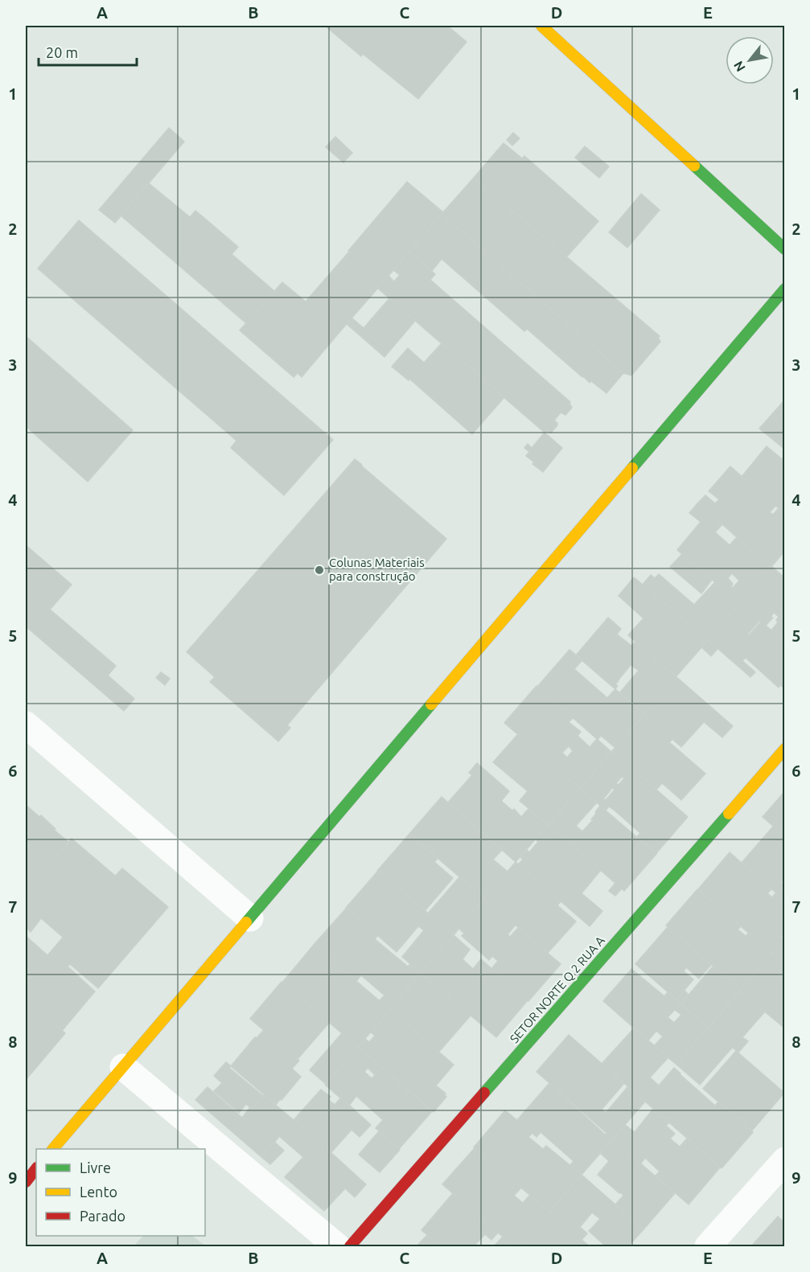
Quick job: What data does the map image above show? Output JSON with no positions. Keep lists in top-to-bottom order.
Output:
{
  "streets": {
    "street": ["SETOR NORTE Q 2 RUA A"]
  },
  "places": ["Colunas Materiais para construção"],
  "legend": ["Livre", "Lento", "Parado"],
  "scale_bar": "20 m",
  "north": "bottom left",
  "grid": {
    "columns": [
      "A",
      "B",
      "C",
      "D",
      "E"
    ],
    "rows": [
      "1",
      "2",
      "3",
      "4",
      "5",
      "6",
      "7",
      "8",
      "9"
    ]
  }
}
